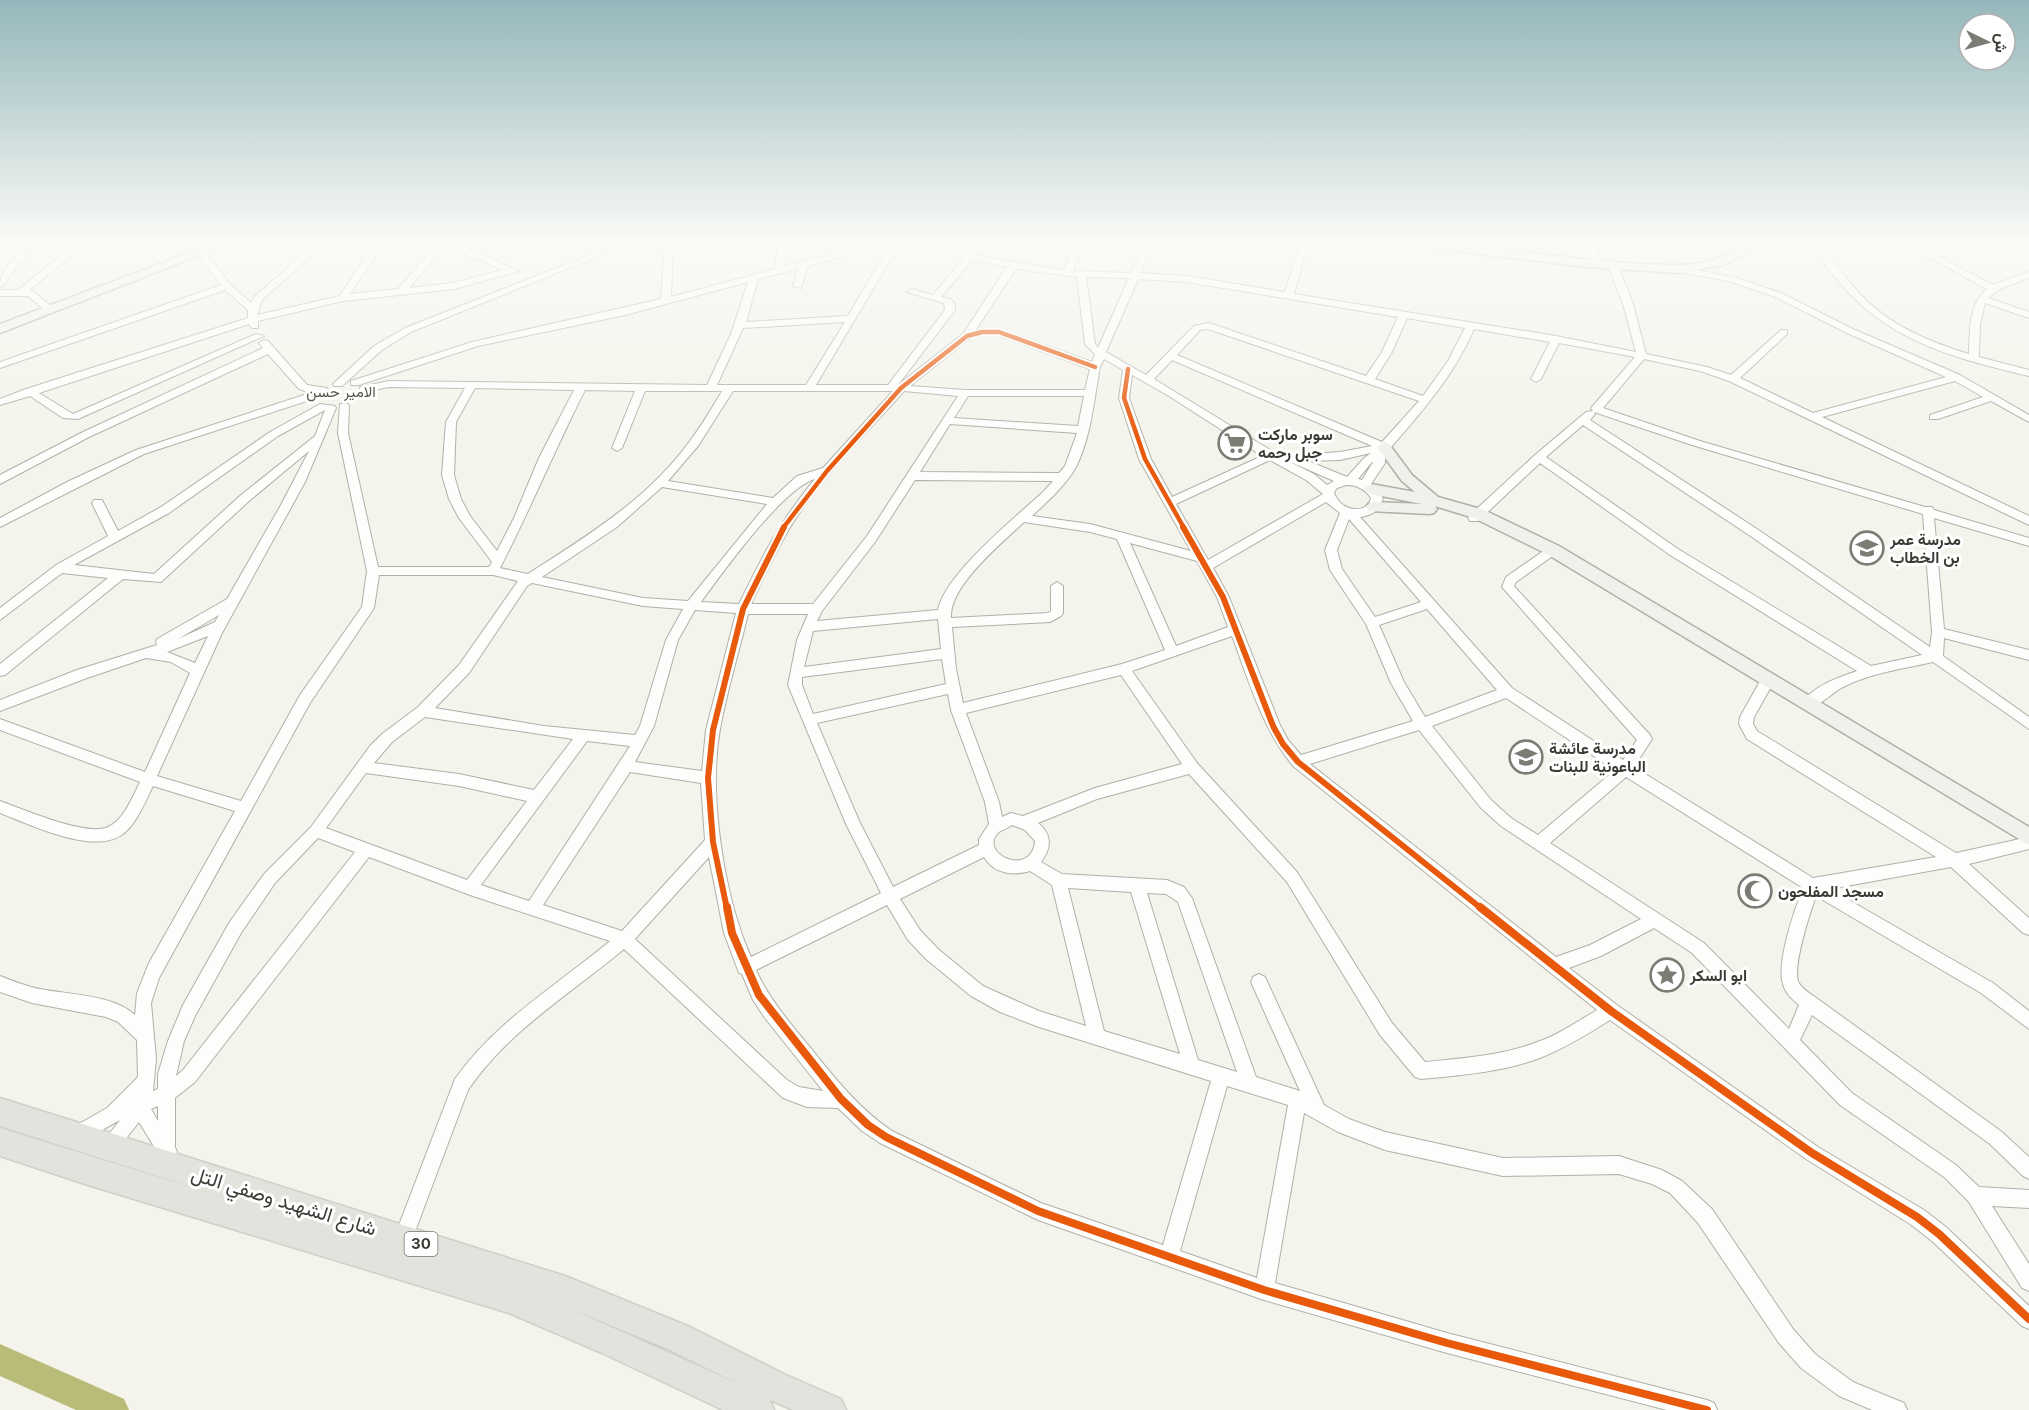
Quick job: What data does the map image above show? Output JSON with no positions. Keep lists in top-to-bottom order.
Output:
{
  "streets": {
    "main road": ["شارع الشهيد وصفي التل", "30"]
  },
  "districts": ["الامير حسن"],
  "places": {
    "supermarket": ["سوبر ماركت جبل رحمه"],
    "school or university": ["مدرسة عمر بن الخطاب", "مدرسة عائشة الباعونية للبنات"],
    "mosque": ["مسجد المفلحون"],
    "place": ["ابو السكر"]
  },
  "north": "right"
}
